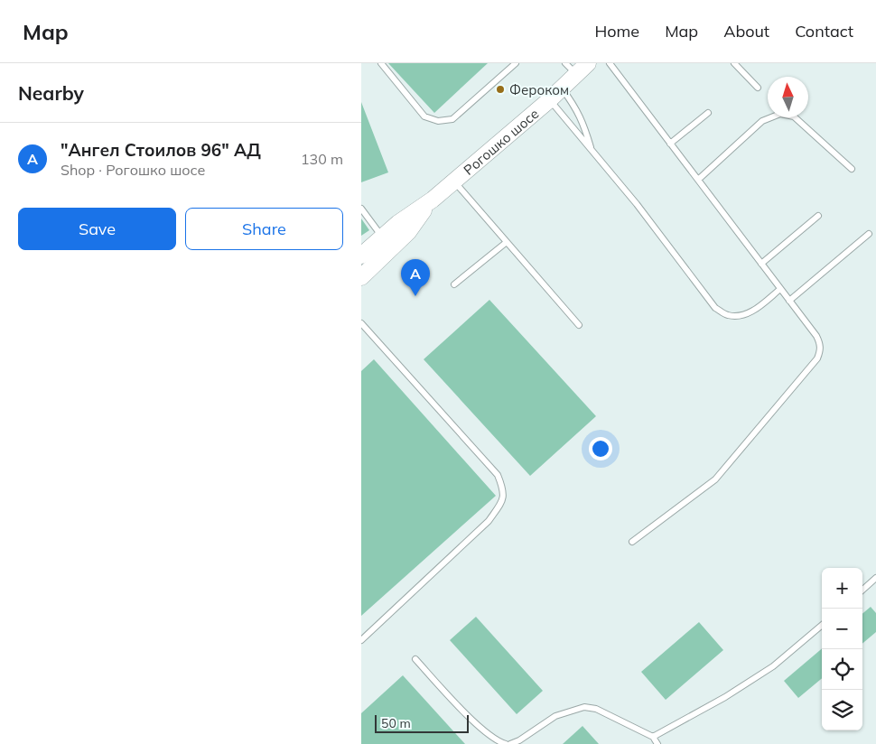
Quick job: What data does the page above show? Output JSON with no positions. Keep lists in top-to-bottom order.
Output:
{
  "streets": {
    "main road": ["Рогошко шосе"]
  },
  "places": ["Фероком"],
  "scale_bar": "50 m",
  "north": "top",
  "page": {
    "header": "Map",
    "nav": [
      "Home",
      "Map",
      "About",
      "Contact"
    ],
    "heading": "Nearby",
    "list": [
      {
        "mark": "A",
        "name": "\"Ангел Стоилов 96\" АД",
        "note": "Shop · Рогошко шосе",
        "value": "130 m"
      }
    ],
    "buttons": ["Save", "Share"],
    "pins": "A",
    "map_buttons": ["+", "−"],
    "scale": "50 m"
  }
}
